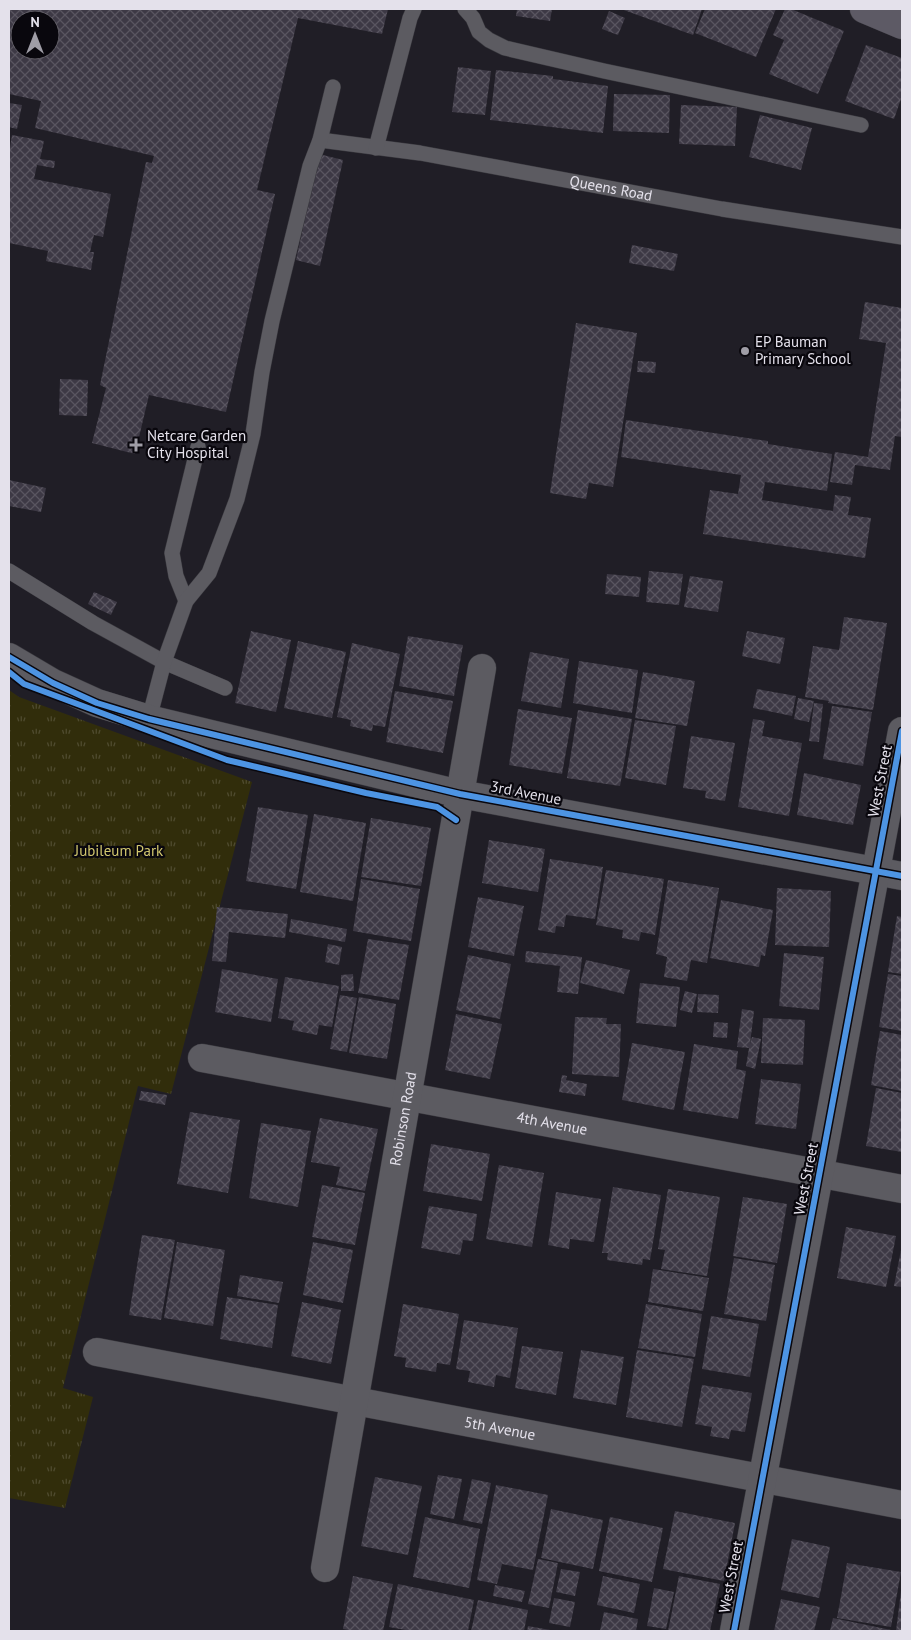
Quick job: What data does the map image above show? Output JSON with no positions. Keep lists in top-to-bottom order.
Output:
{
  "streets": {
    "street": [
      "West Street",
      "3rd Avenue",
      "Robinson Road",
      "4th Avenue",
      "5th Avenue"
    ],
    "lane": ["Queens Road"]
  },
  "crossings": [
    ["West Street", "3rd Avenue"],
    ["West Street", "4th Avenue"],
    ["West Street", "5th Avenue"],
    ["3rd Avenue", "Robinson Road"],
    ["Robinson Road", "4th Avenue"],
    ["Robinson Road", "5th Avenue"]
  ],
  "parks": ["Jubileum Park"],
  "places": {
    "other": ["EP Bauman Primary School"],
    "health": ["Netcare Garden City Hospital"]
  },
  "north": "top"
}
